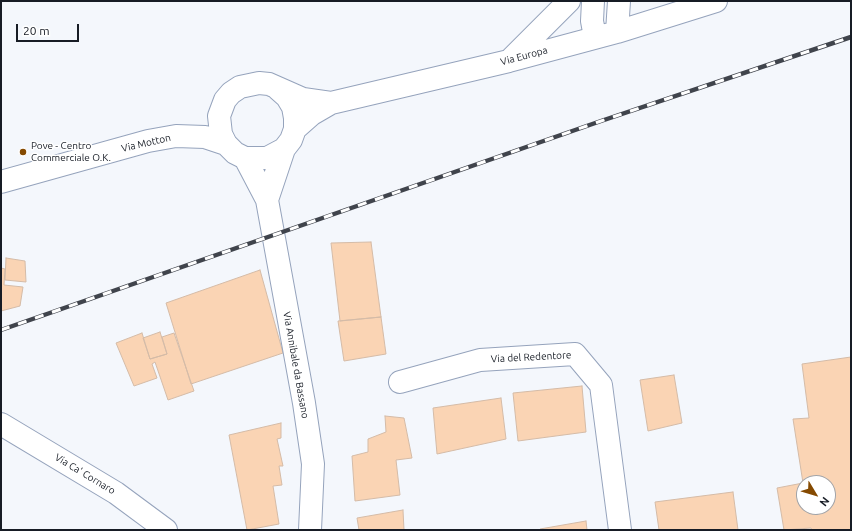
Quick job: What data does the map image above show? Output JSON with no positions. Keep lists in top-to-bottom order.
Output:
{
  "streets": {
    "street": [
      "Via Europa",
      "Via Motton",
      "Via del Redentore",
      "Via Annibale da Bassano",
      "Via Ca' Cornaro"
    ]
  },
  "crossings": [
    ["Via Europa", "Via Motton"],
    ["Via Europa", "Via Annibale da Bassano"],
    ["Via Motton", "Via Annibale da Bassano"]
  ],
  "places": ["Pove - Centro Commerciale O.K."],
  "scale_bar": "20 m",
  "north": "bottom right"
}
